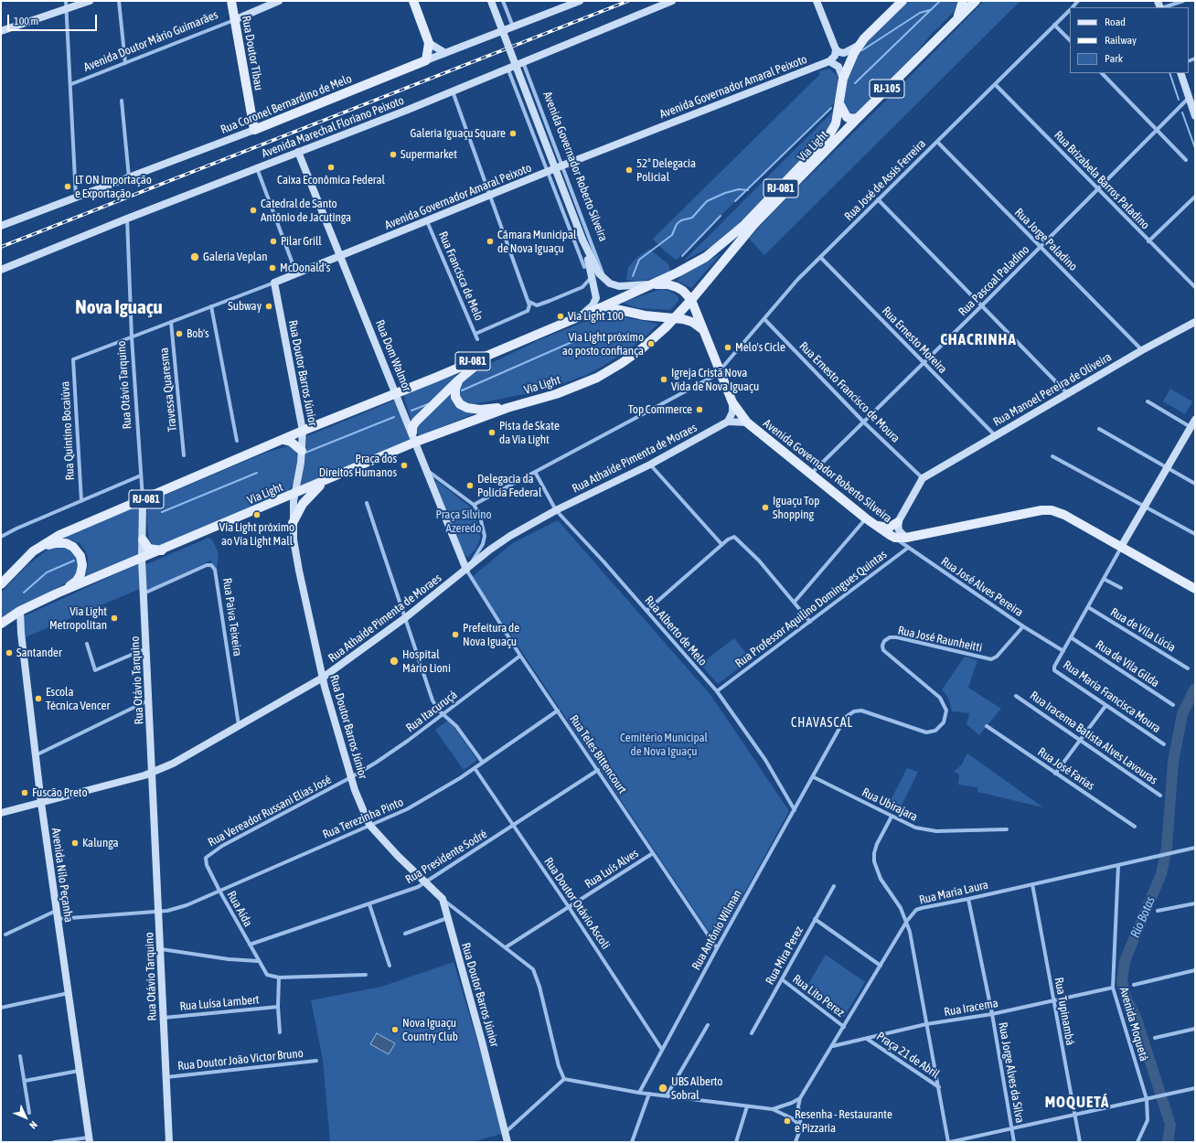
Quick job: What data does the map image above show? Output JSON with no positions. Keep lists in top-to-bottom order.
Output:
{
  "streets": {
    "main road": [
      "Avenida Doutor Mário Guimarães",
      "Rua Doutor Tibau",
      "Avenida Governador Amaral Peixoto",
      "RJ-105",
      "Rua Coronel Bernardino de Melo",
      "Avenida Marechal Floriano Peixoto",
      "Via Light",
      "Avenida Governador Roberto Silveira",
      "RJ-081",
      "Rua Dom Walmor",
      "Rua Doutor Barros Júnior",
      "Rua Otávio Tarquino",
      "Rua Manoel Pereira de Oliveira",
      "Rua Athaíde Pimenta de Moraes",
      "Avenida Nilo Peçanha"
    ],
    "street": [
      "Rua José de Assis Ferreira",
      "Rua Brizabela Barros Paladino",
      "Rua Jorge Paladino",
      "Rua Francisca de Melo",
      "Rua Pascoal Paladino",
      "Rua Ernesto Moreira",
      "Travessa Quaresma",
      "Rua Ernesto Francisco de Moura",
      "Rua Quintino Bocaiúva",
      "Rua José Alves Pereira",
      "Rua Professor Aquilino Domingues Quintas",
      "Rua Paiva Teixeira",
      "Rua de Vila Lúcia",
      "Rua Alberto de Melo",
      "Rua José Raunheitti",
      "Rua de Vila Gilda",
      "Rua Maria Francisca Moura",
      "Rua Itacuruçá",
      "Rua Iracema Batista Alves Lavouras",
      "Rua Teles Bittencourt",
      "Rua José Farias",
      "Rua Ubirajara",
      "Rua Vereador Russani Elias José",
      "Rua Terezinha Pinto",
      "Rua Presidente Sodré",
      "Rua Luís Alves",
      "Rua Maria Laura",
      "Rua Doutor Otávio Ascoli",
      "Rua Aída",
      "Rua Antônio Wilman",
      "Rua Mira Perez",
      "Rua Lito Perez",
      "Rua Luísa Lambert",
      "Rua Iracema",
      "Rua Tupinambá",
      "Avenida Moquetá",
      "Praça 21 de Abril",
      "Rua Doutor João Victor Bruno",
      "Rua Jorge Alves da Silva"
    ]
  },
  "crossings": [
    ["Avenida Doutor Mário Guimarães", "Rua Doutor Tibau"],
    ["Rua Doutor Tibau", "Rua Coronel Bernardino de Melo"],
    ["Avenida Governador Amaral Peixoto", "Avenida Governador Roberto Silveira"],
    ["Avenida Governador Amaral Peixoto", "Rua Francisca de Melo"],
    ["Avenida Governador Amaral Peixoto", "Rua Dom Walmor"],
    ["Avenida Governador Amaral Peixoto", "Rua Doutor Barros Júnior"],
    ["Avenida Governador Amaral Peixoto", "Rua Otávio Tarquino"],
    ["Avenida Governador Amaral Peixoto", "Travessa Quaresma"],
    ["Avenida Governador Amaral Peixoto", "Rua Quintino Bocaiúva"],
    ["Avenida Marechal Floriano Peixoto", "Avenida Governador Roberto Silveira"],
    ["Avenida Marechal Floriano Peixoto", "Rua Dom Walmor"],
    ["Avenida Marechal Floriano Peixoto", "Rua Otávio Tarquino"],
    ["Via Light", "Avenida Governador Roberto Silveira"],
    ["Via Light", "Rua Dom Walmor"],
    ["Via Light", "Rua Doutor Barros Júnior"],
    ["Via Light", "Rua Otávio Tarquino"],
    ["Via Light", "Avenida Nilo Peçanha"],
    ["Avenida Governador Roberto Silveira", "Rua José de Assis Ferreira"],
    ["Avenida Governador Roberto Silveira", "Rua Pascoal Paladino"],
    ["Avenida Governador Roberto Silveira", "Rua José Alves Pereira"],
    ["Avenida Governador Roberto Silveira", "Rua Maria Francisca Moura"],
    ["Rua José de Assis Ferreira", "Rua Brizabela Barros Paladino"],
    ["Rua José de Assis Ferreira", "Rua Jorge Paladino"],
    ["Rua José de Assis Ferreira", "Rua Ernesto Moreira"],
    ["Rua José de Assis Ferreira", "Rua Ernesto Francisco de Moura"],
    ["Rua José de Assis Ferreira", "Rua Alberto de Melo"],
    ["Rua Brizabela Barros Paladino", "Rua Pascoal Paladino"],
    ["Rua Jorge Paladino", "Rua Pascoal Paladino"],
    ["Rua Jorge Paladino", "Rua Manoel Pereira de Oliveira"],
    ["Rua Pascoal Paladino", "Rua Ernesto Moreira"],
    ["Rua Pascoal Paladino", "Rua Ernesto Francisco de Moura"],
    ["Rua Ernesto Moreira", "Rua Manoel Pereira de Oliveira"],
    ["Rua Dom Walmor", "Rua Athaíde Pimenta de Moraes"],
    ["Rua Dom Walmor", "Rua Teles Bittencourt"],
    ["Rua Doutor Barros Júnior", "Rua Athaíde Pimenta de Moraes"],
    ["Rua Doutor Barros Júnior", "Rua Itacuruçá"],
    ["Rua Doutor Barros Júnior", "Rua Vereador Russani Elias José"],
    ["Rua Doutor Barros Júnior", "Rua Terezinha Pinto"],
    ["Rua Doutor Barros Júnior", "Rua Presidente Sodré"],
    ["Rua Otávio Tarquino", "Rua Athaíde Pimenta de Moraes"],
    ["Rua Otávio Tarquino", "Rua Paiva Teixeira"],
    ["Rua Otávio Tarquino", "Rua Terezinha Pinto"],
    ["Rua Otávio Tarquino", "Rua Luísa Lambert"],
    ["Rua Otávio Tarquino", "Rua Doutor João Victor Bruno"],
    ["Rua Manoel Pereira de Oliveira", "Rua Ernesto Francisco de Moura"],
    ["Rua Athaíde Pimenta de Moraes", "Rua Paiva Teixeira"],
    ["Rua Athaíde Pimenta de Moraes", "Rua Alberto de Melo"],
    ["Rua Athaíde Pimenta de Moraes", "Rua Teles Bittencourt"],
    ["Rua Athaíde Pimenta de Moraes", "Avenida Nilo Peçanha"],
    ["Rua José Alves Pereira", "Rua Professor Aquilino Domingues Quintas"],
    ["Rua José Alves Pereira", "Rua José Raunheitti"],
    ["Rua José Alves Pereira", "Rua Maria Francisca Moura"],
    ["Rua Professor Aquilino Domingues Quintas", "Rua Alberto de Melo"],
    ["Rua de Vila Lúcia", "Rua Maria Francisca Moura"],
    ["Rua Alberto de Melo", "Rua Antônio Wilman"],
    ["Rua José Raunheitti", "Rua Ubirajara"],
    ["Rua José Raunheitti", "Rua Antônio Wilman"],
    ["Rua de Vila Gilda", "Rua Maria Francisca Moura"],
    ["Rua Itacuruçá", "Rua Teles Bittencourt"],
    ["Rua Itacuruçá", "Rua Vereador Russani Elias José"],
    ["Rua Teles Bittencourt", "Rua Terezinha Pinto"],
    ["Rua Teles Bittencourt", "Rua Presidente Sodré"],
    ["Rua Teles Bittencourt", "Rua Luís Alves"],
    ["Rua Teles Bittencourt", "Rua Antônio Wilman"],
    ["Rua Ubirajara", "Rua Antônio Wilman"],
    ["Rua Vereador Russani Elias José", "Rua Aída"],
    ["Rua Terezinha Pinto", "Avenida Nilo Peçanha"],
    ["Rua Terezinha Pinto", "Rua Doutor Otávio Ascoli"],
    ["Rua Terezinha Pinto", "Rua Aída"],
    ["Rua Presidente Sodré", "Rua Doutor Otávio Ascoli"],
    ["Rua Presidente Sodré", "Rua Aída"],
    ["Rua Luís Alves", "Rua Doutor Otávio Ascoli"],
    ["Rua Maria Laura", "Rua Lito Perez"],
    ["Rua Maria Laura", "Rua Iracema"],
    ["Rua Maria Laura", "Rua Tupinambá"],
    ["Rua Maria Laura", "Avenida Moquetá"],
    ["Rua Maria Laura", "Rua Jorge Alves da Silva"],
    ["Rua Doutor Otávio Ascoli", "Rua Antônio Wilman"],
    ["Rua Mira Perez", "Rua Lito Perez"],
    ["Rua Iracema", "Rua Tupinambá"],
    ["Rua Iracema", "Avenida Moquetá"],
    ["Rua Iracema", "Praça 21 de Abril"],
    ["Rua Iracema", "Rua Jorge Alves da Silva"]
  ],
  "districts": [
    "Nova Iguaçu",
    "CHACRINHA",
    "CHAVASCAL",
    "MOQUETÁ"
  ],
  "water": ["Rio Botas"],
  "parks": ["Praça Silvino Azeredo", "Cemitério Municipal de Nova Iguaçu"],
  "places": [
    "Galeria Iguaçu Square",
    "Supermarket",
    "Caixa Econômica Federal",
    "52ª Delegacia Policial",
    "LT ON Importação e Exportação",
    "Catedral de Santo Antônio de Jacutinga",
    "Pilar Grill",
    "Câmara Municipal de Nova Iguaçu",
    "Galeria Veplan",
    "McDonald's",
    "Subway",
    "Via Light 100",
    "Bob's",
    "Via Light próximo ao posto confiança",
    "Melo's Cicle",
    "Igreja Cristã Nova Vida de Nova Iguaçu",
    "Top Commerce",
    "Pista de Skate da Via Light",
    "Praça dos Direitos Humanos",
    "Delegacia da Polícia Federal",
    "Iguaçu Top Shopping",
    "Via Light próximo ao Via Light Mall",
    "Via Light Metropolitan",
    "Prefeitura de Nova Iguaçu",
    "Santander",
    "Hospital Mário Lioni",
    "Escola Técnica Vencer",
    "Fuscão Preto",
    "Kalunga",
    "Nova Iguaçu Country Club",
    "UBS Alberto Sobral",
    "Resenha - Restaurante e Pizzaria"
  ],
  "legend": ["Road", "Railway", "Park"],
  "scale_bar": "100 m",
  "north": "bottom right"
}
